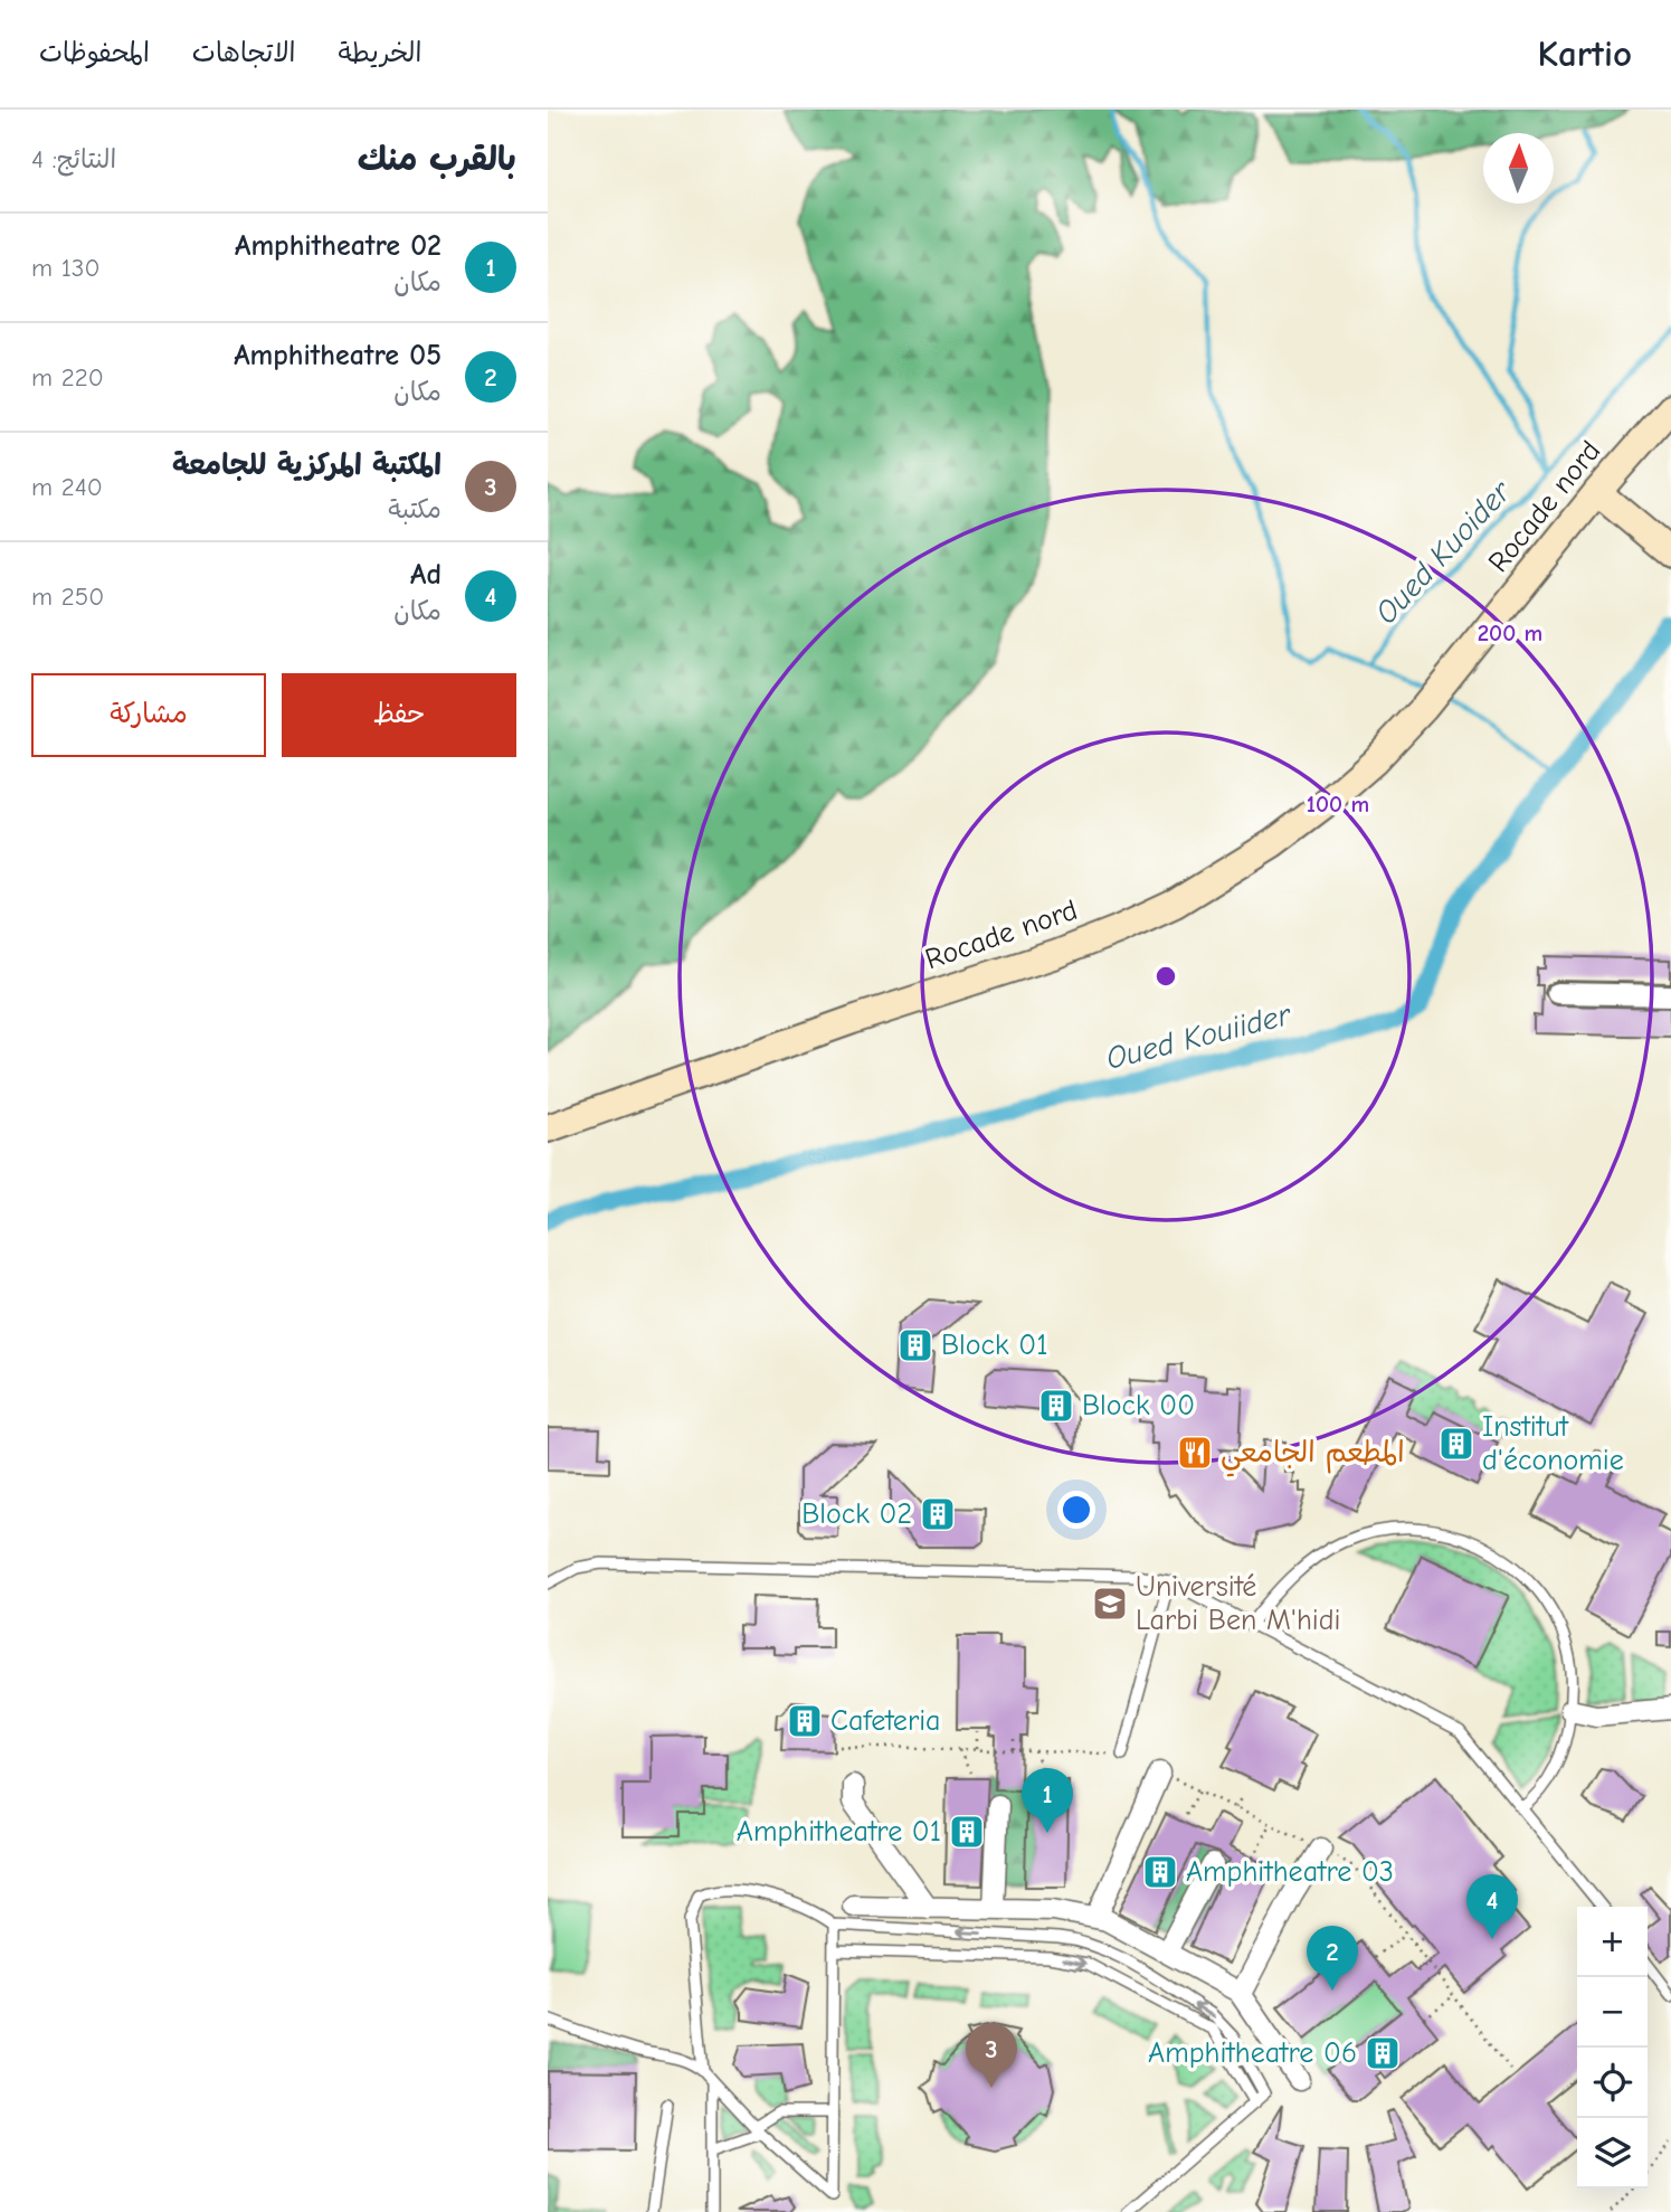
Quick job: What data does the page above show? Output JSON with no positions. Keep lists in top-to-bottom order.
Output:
{
  "streets": {
    "main road": ["Rocade nord"]
  },
  "water": ["Oued Kuoider", "Oued Kouiider"],
  "places": {
    "building": [
      "Block 01",
      "Block 00",
      "Institut d'économie",
      "Block 02",
      "Cafeteria",
      "Amphitheatre 01",
      "Amphitheatre 03",
      "Amphitheatre 06"
    ],
    "restaurant": ["المطعم الجامعي"],
    "school or university": ["Université Larbi Ben M'hidi"]
  },
  "north": "top",
  "page": {
    "header": "Kartio",
    "nav": ["الخريطة", "الاتجاهات", "المحفوظات"],
    "heading": ["بالقرب منك", "النتائج: 4"],
    "list": [
      {
        "mark": "1",
        "name": "Amphitheatre 02",
        "note": "مكان",
        "value": "130 m"
      },
      {
        "mark": "2",
        "name": "Amphitheatre 05",
        "note": "مكان",
        "value": "220 m"
      },
      {
        "mark": "3",
        "name": "المكتبة المركزية للجامعة",
        "note": "مكتبة",
        "value": "240 m"
      },
      {
        "mark": "4",
        "name": "Ad",
        "note": "مكان",
        "value": "250 m"
      }
    ],
    "buttons": ["حفظ", "مشاركة"],
    "pins": [
      "1",
      "4",
      "2",
      "3"
    ],
    "map_buttons": ["+", "−"]
  },
  "rings": ["200 m", "100 m"]
}
